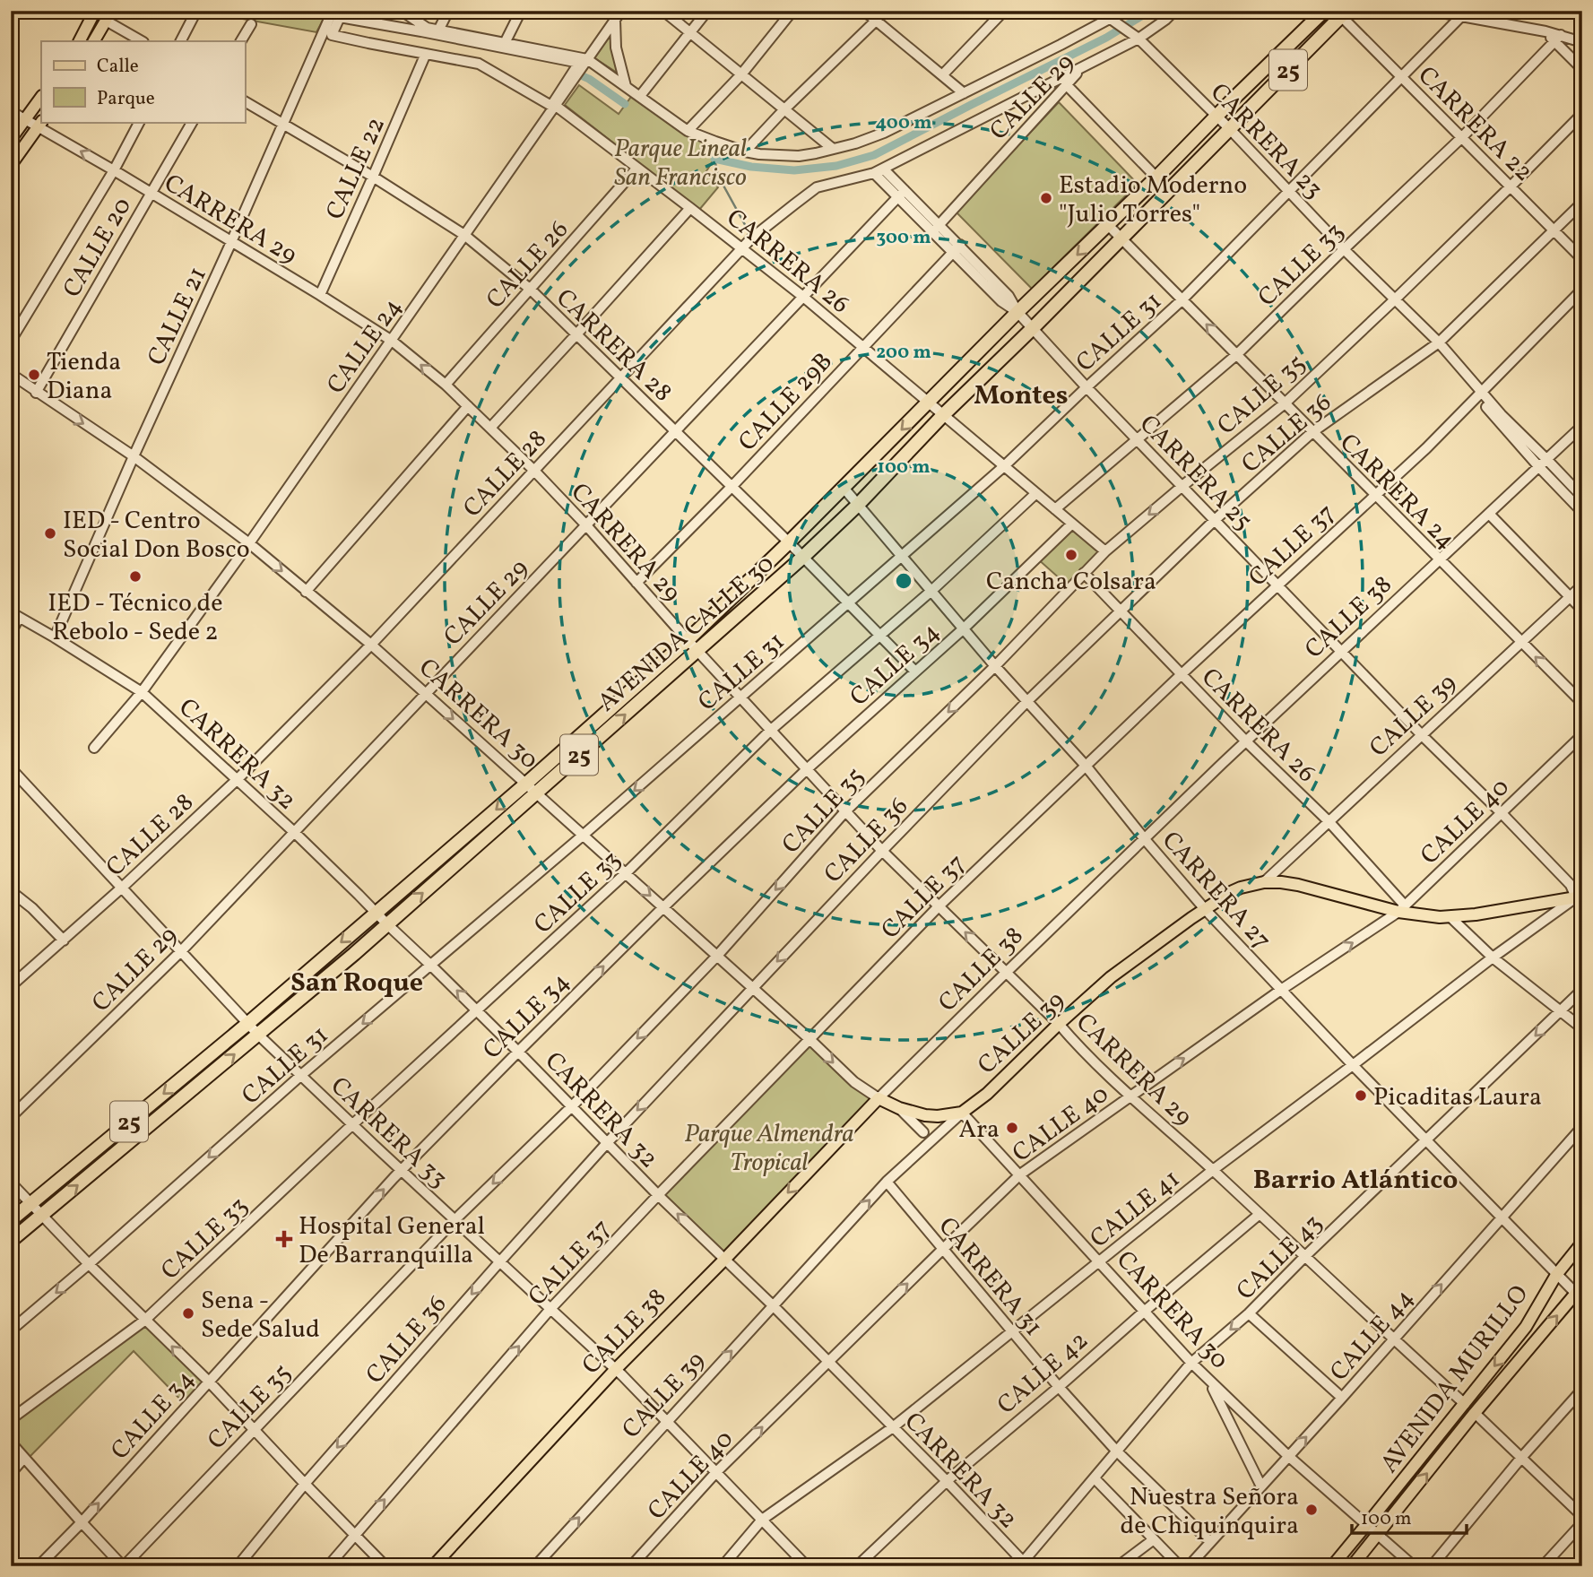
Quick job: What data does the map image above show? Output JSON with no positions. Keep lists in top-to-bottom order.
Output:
{
  "streets": {
    "highway": ["25", "AVENIDA CALLE 30"],
    "main road": [
      "CALLE 38",
      "CARRERA 30",
      "CALLE 39",
      "AVENIDA MURILLO"
    ],
    "street": [
      "CALLE 29",
      "CARRERA 22",
      "CARRERA 23",
      "CALLE 22",
      "CARRERA 29",
      "CALLE 20",
      "CARRERA 26",
      "CALLE 26",
      "CALLE 33",
      "CALLE 21",
      "CALLE 31",
      "CARRERA 28",
      "CALLE 24",
      "CALLE 35",
      "CALLE 29B",
      "CALLE 36",
      "CARRERA 25",
      "CALLE 28",
      "CARRERA 24",
      "CALLE 37",
      "CALLE 34",
      "CARRERA 32",
      "CALLE 40",
      "CARRERA 27",
      "CARRERA 33",
      "CALLE 41",
      "CALLE 43",
      "CARRERA 31",
      "CALLE 44",
      "CALLE 42"
    ]
  },
  "crossings": [
    ["CALLE 29", "CARRERA 23"],
    ["CALLE 29", "CARRERA 29"],
    ["CALLE 29", "CARRERA 26"],
    ["CALLE 29", "CARRERA 28"],
    ["CALLE 29", "CARRERA 25"],
    ["CALLE 29", "CALLE 28"],
    ["CALLE 29", "CARRERA 30"],
    ["CALLE 29", "CARRERA 32"],
    ["CALLE 29", "CARRERA 33"],
    ["CARRERA 22", "CALLE 33"],
    ["CARRERA 22", "CALLE 31"],
    ["CARRERA 22", "CALLE 35"],
    ["CARRERA 22", "CALLE 36"],
    ["CARRERA 22", "AVENIDA CALLE 30"],
    ["CARRERA 23", "CALLE 33"],
    ["CARRERA 23", "CALLE 31"],
    ["CARRERA 23", "CALLE 35"],
    ["CARRERA 23", "CALLE 36"],
    ["CARRERA 23", "CALLE 37"],
    ["CARRERA 23", "CALLE 38"],
    ["CARRERA 23", "AVENIDA CALLE 30"],
    ["CALLE 22", "CARRERA 29"],
    ["CALLE 22", "CARRERA 28"],
    ["CARRERA 29", "CALLE 20"],
    ["CARRERA 29", "CALLE 26"],
    ["CARRERA 29", "CALLE 33"],
    ["CARRERA 29", "CALLE 21"],
    ["CARRERA 29", "CALLE 31"],
    ["CARRERA 29", "CALLE 24"],
    ["CARRERA 29", "CALLE 35"],
    ["CARRERA 29", "CALLE 29B"],
    ["CARRERA 29", "CALLE 36"],
    ["CARRERA 29", "CALLE 28"],
    ["CARRERA 29", "CALLE 37"],
    ["CARRERA 29", "CALLE 38"],
    ["CARRERA 29", "AVENIDA CALLE 30"],
    ["CARRERA 29", "CALLE 34"],
    ["CARRERA 29", "CALLE 39"],
    ["CARRERA 29", "CALLE 40"],
    ["CARRERA 29", "CALLE 41"],
    ["CARRERA 29", "CALLE 43"],
    ["CARRERA 29", "CALLE 44"],
    ["CARRERA 29", "CALLE 42"],
    ["CARRERA 29", "AVENIDA MURILLO"],
    ["CALLE 20", "CARRERA 30"],
    ["CARRERA 26", "CALLE 26"],
    ["CARRERA 26", "CALLE 33"],
    ["CARRERA 26", "CALLE 31"],
    ["CARRERA 26", "CALLE 24"],
    ["CARRERA 26", "CALLE 35"],
    ["CARRERA 26", "CALLE 29B"],
    ["CARRERA 26", "CALLE 36"],
    ["CARRERA 26", "CALLE 28"],
    ["CARRERA 26", "CALLE 37"],
    ["CARRERA 26", "CALLE 38"],
    ["CARRERA 26", "AVENIDA CALLE 30"],
    ["CARRERA 26", "CALLE 34"],
    ["CARRERA 26", "CALLE 39"],
    ["CARRERA 26", "CALLE 40"],
    ["CALLE 26", "CARRERA 28"],
    ["CALLE 33", "CARRERA 28"],
    ["CALLE 33", "CARRERA 25"],
    ["CALLE 33", "CARRERA 24"],
    ["CALLE 33", "CARRERA 30"],
    ["CALLE 33", "CARRERA 32"],
    ["CALLE 33", "CARRERA 27"],
    ["CALLE 33", "CARRERA 33"],
    ["CALLE 21", "CARRERA 28"],
    ["CALLE 21", "CARRERA 30"],
    ["CALLE 21", "CARRERA 32"],
    ["CALLE 31", "CARRERA 28"],
    ["CALLE 31", "CARRERA 25"],
    ["CALLE 31", "CARRERA 24"],
    ["CALLE 31", "CARRERA 30"],
    ["CALLE 31", "CARRERA 32"],
    ["CALLE 31", "CARRERA 27"],
    ["CALLE 31", "CARRERA 33"],
    ["CARRERA 28", "CALLE 24"],
    ["CARRERA 28", "CALLE 29B"],
    ["CARRERA 28", "CALLE 28"],
    ["CARRERA 28", "AVENIDA CALLE 30"],
    ["CARRERA 28", "CALLE 34"],
    ["CALLE 24", "CARRERA 30"],
    ["CALLE 24", "CARRERA 32"],
    ["CALLE 35", "CARRERA 25"],
    ["CALLE 35", "CARRERA 24"],
    ["CALLE 35", "CARRERA 30"],
    ["CALLE 35", "CARRERA 32"],
    ["CALLE 35", "CARRERA 27"],
    ["CALLE 35", "CARRERA 33"],
    ["CALLE 29B", "CARRERA 25"],
    ["CALLE 36", "CARRERA 25"],
    ["CALLE 36", "CARRERA 24"],
    ["CALLE 36", "CARRERA 30"],
    ["CALLE 36", "CARRERA 32"],
    ["CALLE 36", "CARRERA 27"],
    ["CALLE 36", "CARRERA 33"],
    ["CARRERA 25", "CALLE 28"],
    ["CARRERA 25", "CALLE 37"],
    ["CARRERA 25", "CALLE 38"],
    ["CARRERA 25", "AVENIDA CALLE 30"],
    ["CARRERA 25", "CALLE 39"],
    ["CARRERA 25", "CALLE 40"],
    ["CARRERA 25", "CALLE 41"],
    ["CALLE 28", "CARRERA 30"],
    ["CALLE 28", "CARRERA 32"],
    ["CALLE 28", "CARRERA 33"],
    ["CARRERA 24", "CALLE 37"],
    ["CARRERA 24", "CALLE 38"],
    ["CARRERA 24", "AVENIDA CALLE 30"],
    ["CARRERA 24", "CALLE 39"],
    ["CALLE 37", "CARRERA 30"],
    ["CALLE 37", "CARRERA 32"],
    ["CALLE 37", "CARRERA 27"],
    ["CALLE 37", "CARRERA 33"],
    ["CALLE 38", "CARRERA 30"],
    ["CALLE 38", "CARRERA 32"],
    ["CALLE 38", "CARRERA 27"],
    ["CALLE 38", "CARRERA 33"],
    ["AVENIDA CALLE 30", "CARRERA 30"],
    ["AVENIDA CALLE 30", "CARRERA 32"],
    ["AVENIDA CALLE 30", "CARRERA 27"],
    ["AVENIDA CALLE 30", "CARRERA 33"],
    ["CALLE 34", "CARRERA 30"],
    ["CALLE 34", "CARRERA 32"],
    ["CALLE 34", "CARRERA 27"],
    ["CALLE 34", "CARRERA 33"],
    ["CARRERA 30", "CALLE 39"],
    ["CARRERA 30", "CALLE 40"],
    ["CARRERA 30", "CALLE 41"],
    ["CARRERA 30", "CALLE 43"],
    ["CARRERA 30", "CALLE 44"],
    ["CARRERA 30", "CALLE 42"],
    ["CARRERA 30", "AVENIDA MURILLO"],
    ["CALLE 39", "CARRERA 32"],
    ["CALLE 39", "CARRERA 27"],
    ["CALLE 39", "CARRERA 33"],
    ["CALLE 39", "CARRERA 31"],
    ["CARRERA 32", "CALLE 40"],
    ["CARRERA 32", "CALLE 41"],
    ["CARRERA 32", "CALLE 43"],
    ["CARRERA 32", "CALLE 42"],
    ["CALLE 40", "CARRERA 27"],
    ["CALLE 40", "CARRERA 33"],
    ["CALLE 40", "CARRERA 31"],
    ["CARRERA 27", "CALLE 41"],
    ["CARRERA 27", "CALLE 43"],
    ["CARRERA 27", "CALLE 44"],
    ["CARRERA 27", "AVENIDA MURILLO"],
    ["CARRERA 33", "CALLE 41"],
    ["CALLE 41", "CARRERA 31"],
    ["CALLE 43", "CARRERA 31"],
    ["CARRERA 31", "CALLE 44"],
    ["CARRERA 31", "CALLE 42"]
  ],
  "one_way": [
    "CALLE 31",
    "CALLE 35",
    "CALLE 36",
    "CALLE 34",
    "CALLE 39",
    "CALLE 40",
    "CALLE 44"
  ],
  "districts": ["Montes", "San Roque", "Barrio Atlántico"],
  "parks": ["Parque Lineal San Francisco", "Parque Almendra Tropical"],
  "places": {
    "other": [
      "Estadio Moderno \"Julio Torres\"",
      "Tienda Diana",
      "IED - Centro Social Don Bosco",
      "Cancha Colsara",
      "IED - Técnico de Rebolo - Sede 2",
      "Picaditas Laura",
      "Ara",
      "Sena - Sede Salud",
      "Nuestra Señora de Chiquinquira"
    ],
    "health": ["Hospital General De Barranquilla"]
  },
  "legend": ["Calle", "Parque"],
  "scale_bar": "100 m",
  "rings": [
    "400 m",
    "300 m",
    "200 m",
    "100 m"
  ]
}
